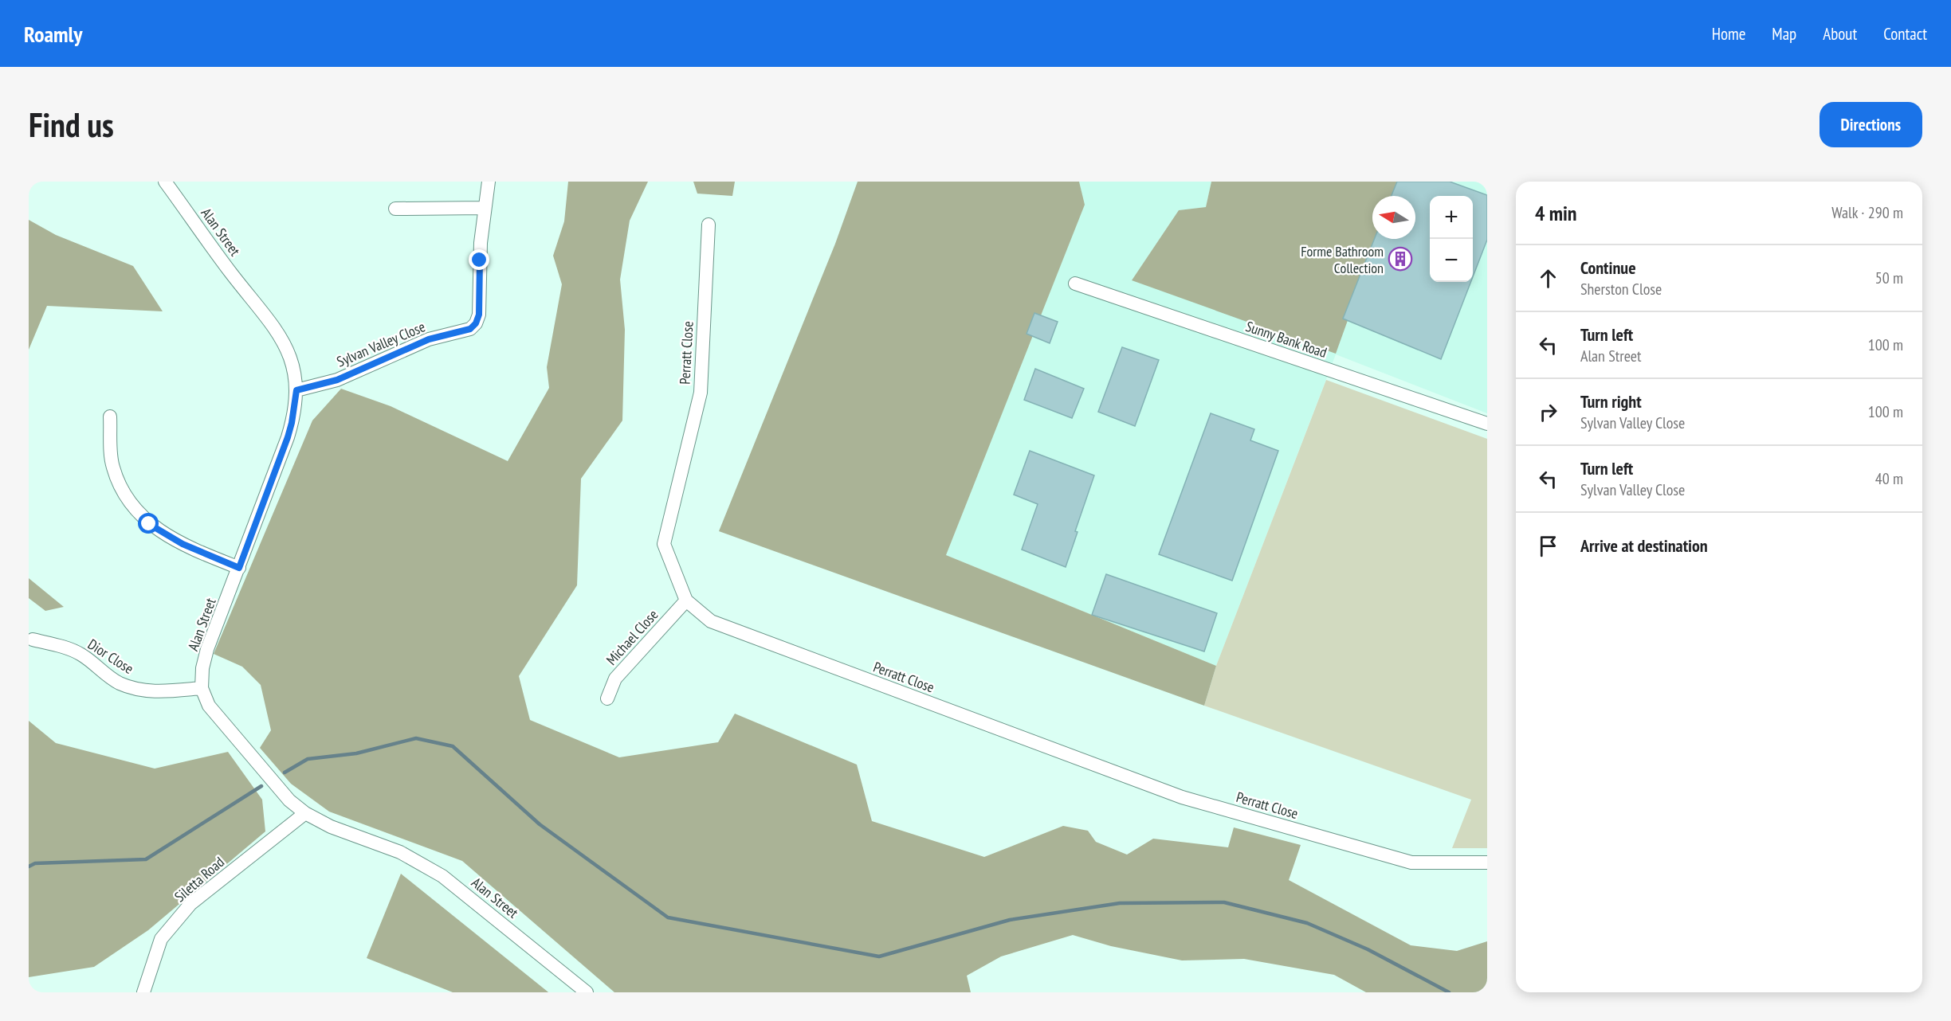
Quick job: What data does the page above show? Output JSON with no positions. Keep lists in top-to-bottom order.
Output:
{
  "streets": {
    "street": [
      "Alan Street",
      "Sunny Bank Road",
      "Sylvan Valley Close",
      "Perratt Close",
      "Michael Close",
      "Dior Close",
      "Siletta Road"
    ]
  },
  "crossings": [
    ["Alan Street", "Sylvan Valley Close"],
    ["Alan Street", "Dior Close"],
    ["Alan Street", "Siletta Road"],
    ["Perratt Close", "Michael Close"]
  ],
  "places": {
    "building": ["Forme Bathroom Collection"]
  },
  "north": "left",
  "page": {
    "header": "Roamly",
    "nav": [
      "Home",
      "Map",
      "About",
      "Contact"
    ],
    "buttons": "Directions",
    "title": "Find us",
    "heading": ["4 min", "Walk · 290 m"],
    "map_buttons": ["+", "−"],
    "list": [
      ["Continue", "Sherston Close", "50 m"],
      ["Turn left", "Alan Street", "100 m"],
      ["Turn right", "Sylvan Valley Close", "100 m"],
      ["Turn left", "Sylvan Valley Close", "40 m"],
      "Arrive at destination"
    ]
  }
}
